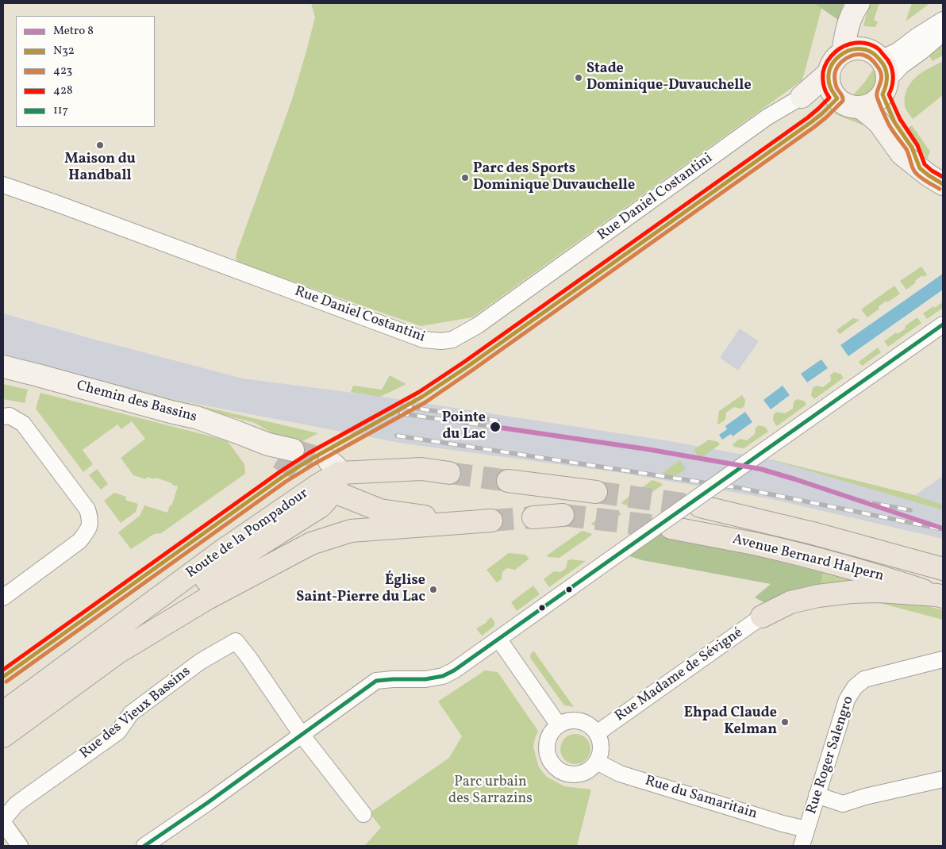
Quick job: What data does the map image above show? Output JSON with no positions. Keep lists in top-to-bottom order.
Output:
{
  "streets": {
    "main road": ["Route de la Pompadour", "Avenue Bernard Halpern"],
    "street": [
      "Rue Daniel Costantini",
      "Chemin des Bassins",
      "Rue Madame de Sévigné",
      "Rue des Vieux Bassins",
      "Rue Roger Salengro",
      "Rue du Samaritain"
    ]
  },
  "crossings": [
    ["Rue Madame de Sévigné", "Rue du Samaritain"],
    ["Rue Roger Salengro", "Rue du Samaritain"]
  ],
  "parks": ["Parc urbain des Sarrazins"],
  "places": [
    "Stade Dominique-Duvauchelle",
    "Maison du Handball",
    "Parc des Sports Dominique Duvauchelle",
    "Pointe du Lac",
    "Église Saint-Pierre du Lac",
    "Ehpad Claude Kelman"
  ],
  "lines": [
    "transit line 428",
    "transit line N32",
    "transit line 423",
    "transit line 117",
    "metro line 8"
  ],
  "legend": [
    "Metro 8",
    "N32",
    "423",
    "428",
    "117"
  ]
}
